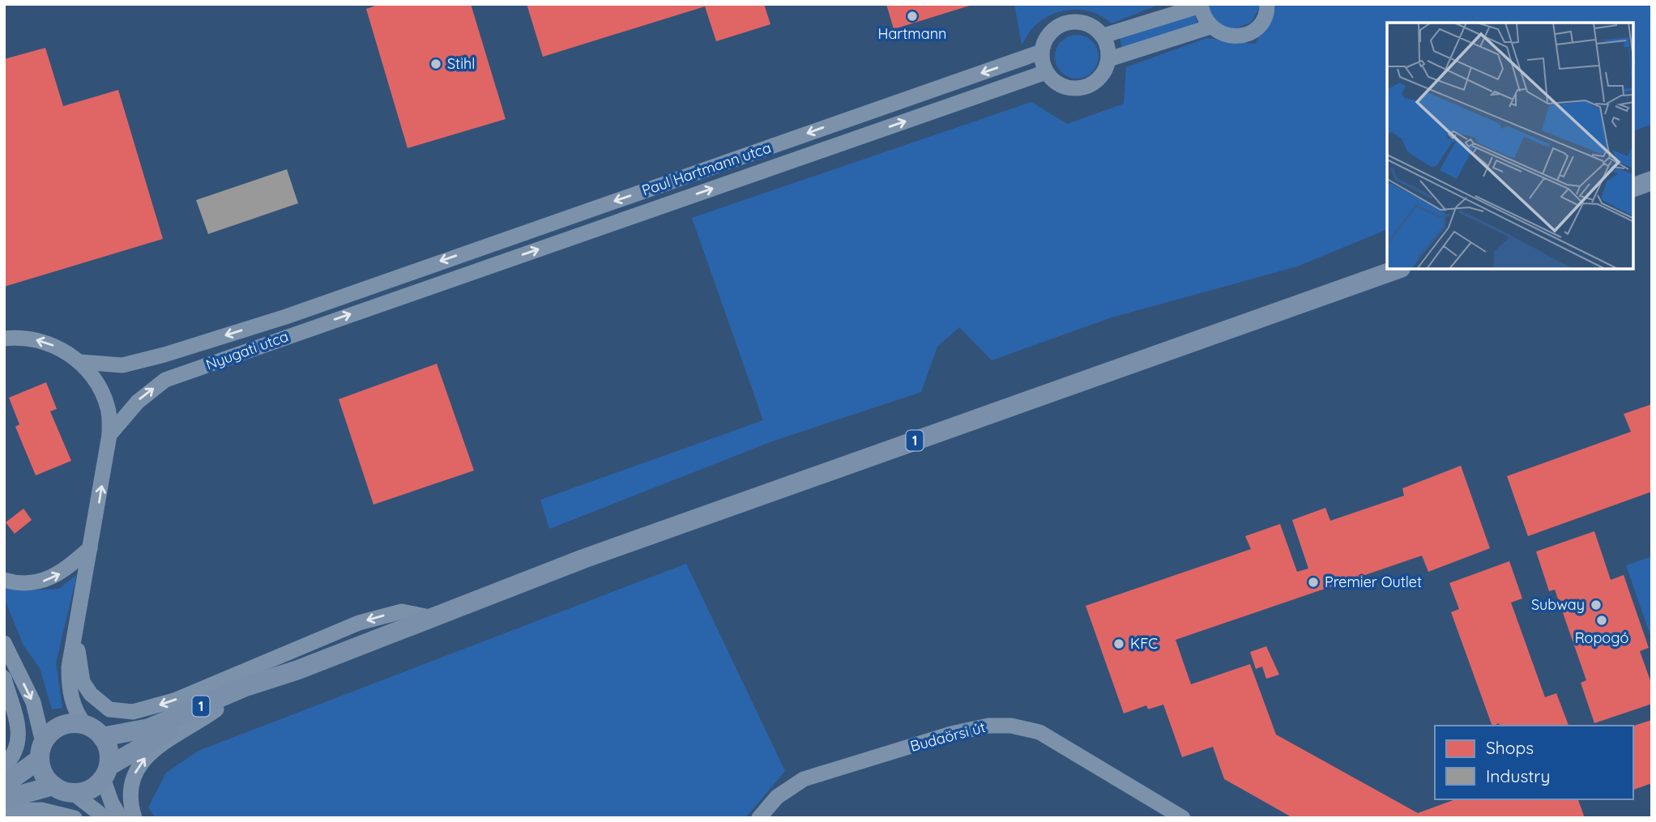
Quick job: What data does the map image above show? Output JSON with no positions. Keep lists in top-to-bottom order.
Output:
{
  "streets": {
    "main road": ["1"],
    "street": ["Paul Hartmann utca", "Nyugati utca", "Budaörsi út"]
  },
  "crossings": [
    ["Paul Hartmann utca", "Nyugati utca"]
  ],
  "places": [
    "Hartmann",
    "Stihl",
    "Premier Outlet",
    "Subway",
    "Ropogó",
    "KFC"
  ],
  "legend": ["Shops", "Industry"]
}
